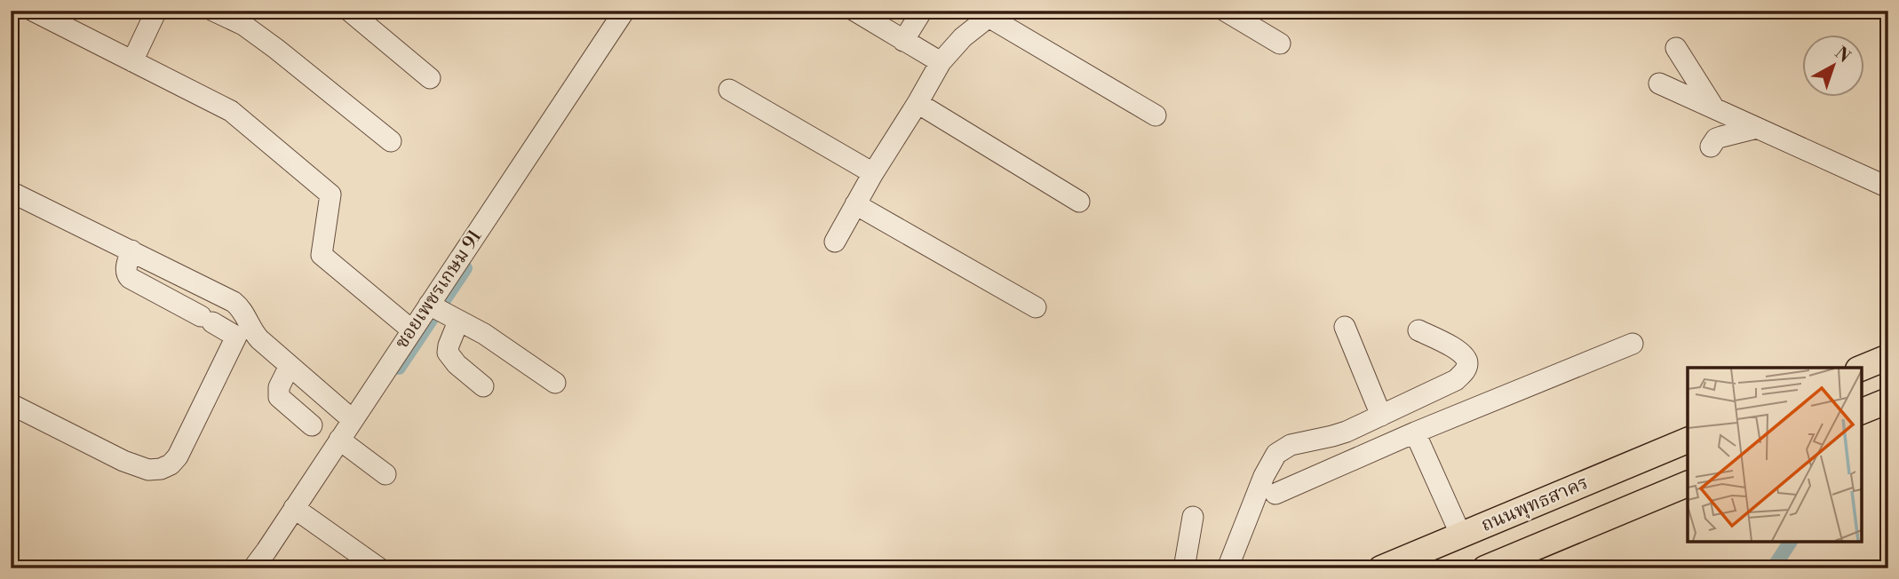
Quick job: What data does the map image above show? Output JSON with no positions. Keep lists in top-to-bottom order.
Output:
{
  "streets": {
    "main road": ["ถนนพุทธสาคร"],
    "street": ["ซอยเพชรเกษม 91"]
  },
  "north": "top right"
}
